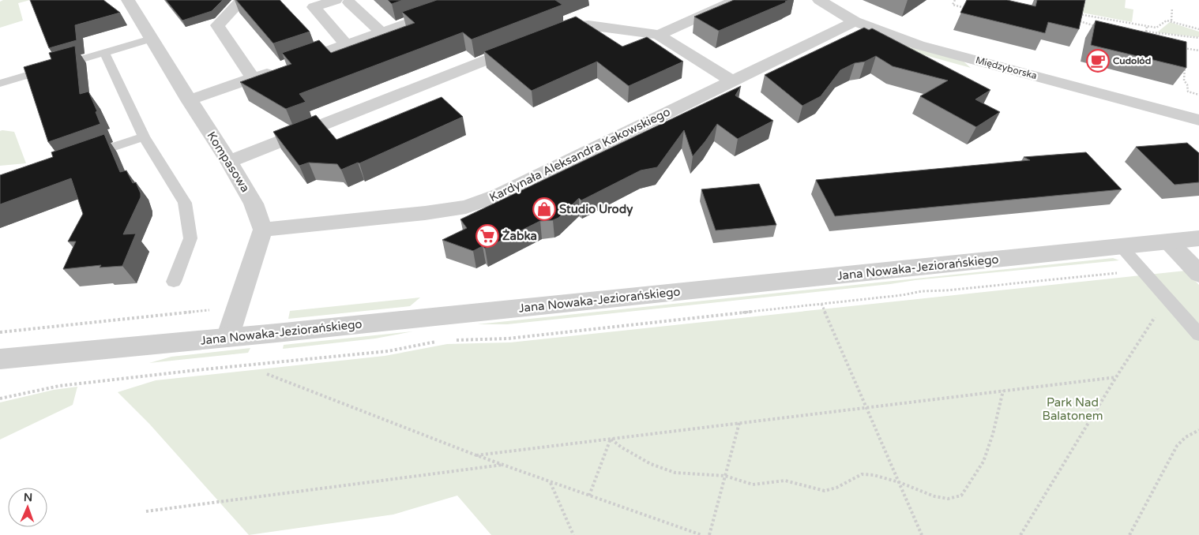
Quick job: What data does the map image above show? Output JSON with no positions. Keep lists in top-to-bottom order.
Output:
{
  "streets": {
    "street": [
      "Międzyborska",
      "Kardynała Aleksandra Kakowskiego",
      "Kompasowa",
      "Jana Nowaka-Jeziorańskiego"
    ]
  },
  "crossings": [
    ["Międzyborska", "Kardynała Aleksandra Kakowskiego"],
    ["Kardynała Aleksandra Kakowskiego", "Kompasowa"]
  ],
  "parks": ["Park Nad Balatonem"],
  "places": {
    "cafe": ["Cudolód"],
    "shop": ["Studio Urody"],
    "supermarket": ["Żabka"]
  },
  "north": "top"
}
